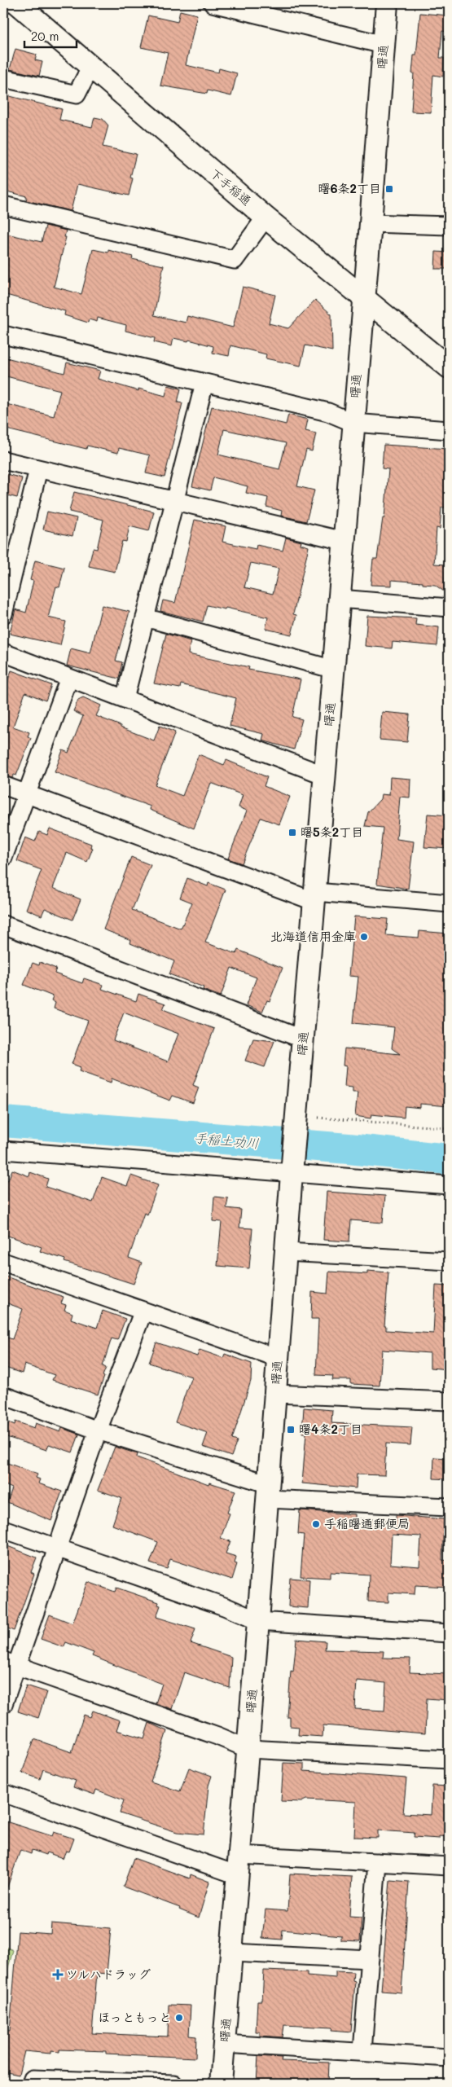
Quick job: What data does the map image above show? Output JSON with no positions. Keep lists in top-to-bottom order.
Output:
{
  "streets": {
    "street": ["曙通", "下手稲通"]
  },
  "crossings": [
    ["曙通", "下手稲通"]
  ],
  "water": ["手稲土功川"],
  "places": {
    "transit": ["曙6条2丁目", "曙5条2丁目", "曙4条2丁目"],
    "other": ["北海道信用金庫", "手稲曙通郵便局", "ほっともっと"],
    "health": ["ツルハドラッグ"]
  },
  "scale_bar": "20 m"
}
